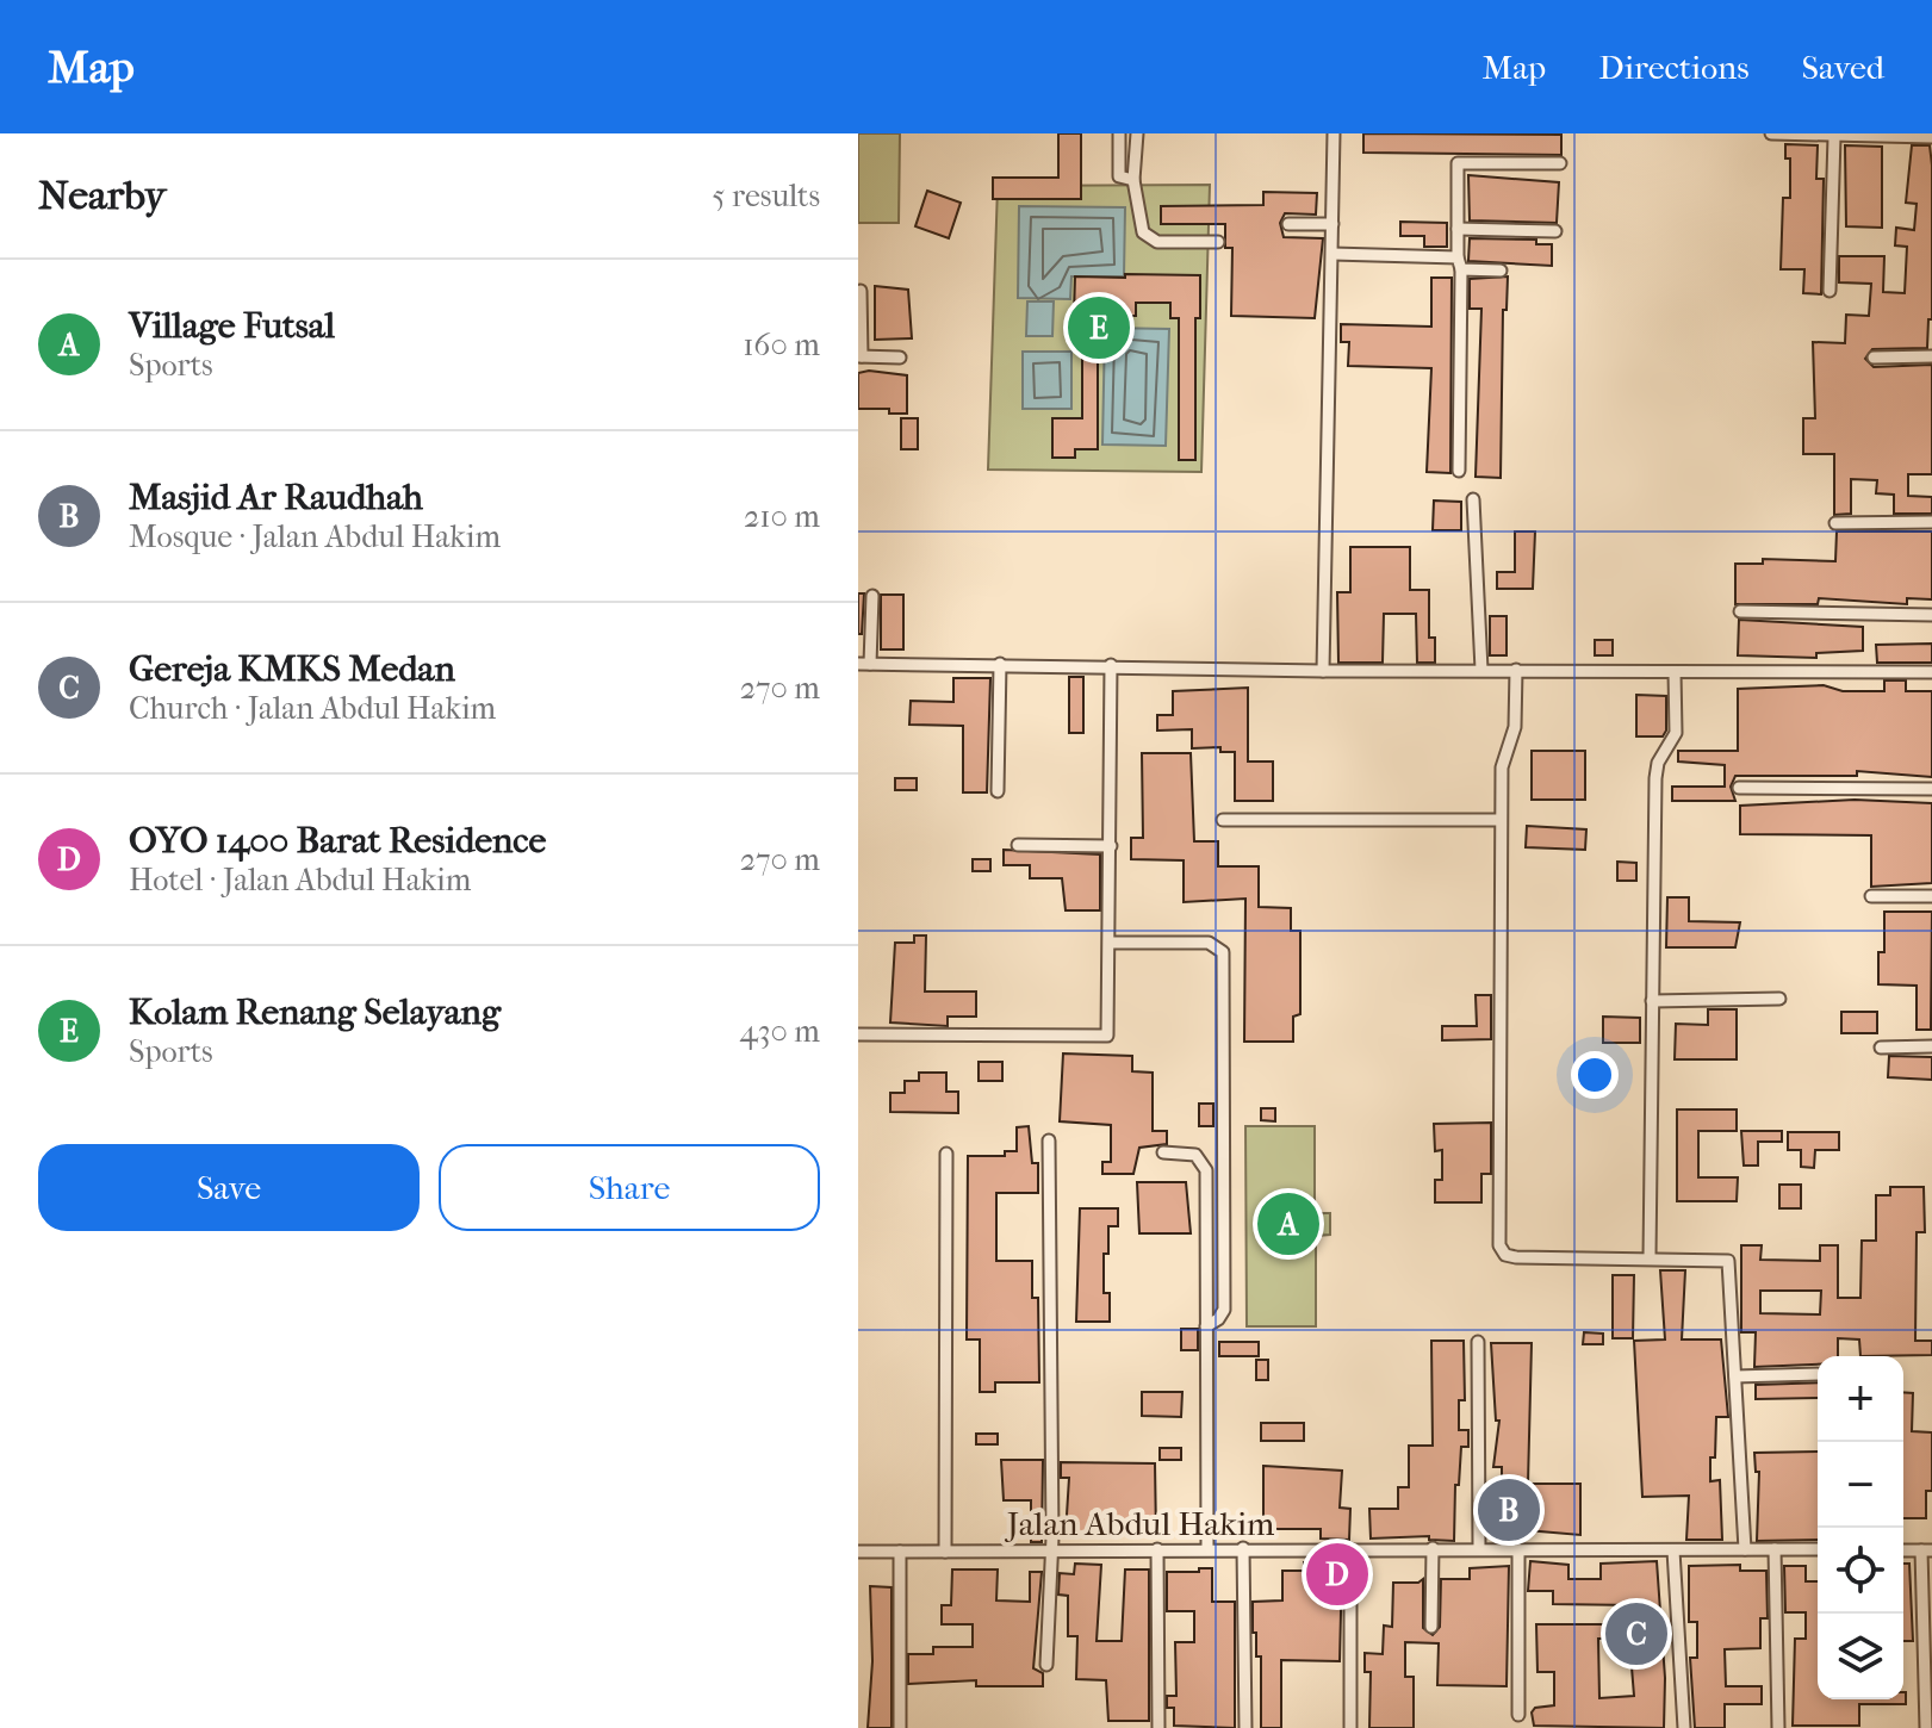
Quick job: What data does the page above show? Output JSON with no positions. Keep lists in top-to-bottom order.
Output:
{
  "streets": {
    "street": ["Jalan Abdul Hakim"]
  },
  "page": {
    "header": "Map",
    "nav": ["Map", "Directions", "Saved"],
    "heading": ["Nearby", "5 results"],
    "list": [
      {
        "mark": "A",
        "name": "Village Futsal",
        "note": "Sports",
        "value": "160 m"
      },
      {
        "mark": "B",
        "name": "Masjid Ar Raudhah",
        "note": "Mosque · Jalan Abdul Hakim",
        "value": "210 m"
      },
      {
        "mark": "C",
        "name": "Gereja KMKS Medan",
        "note": "Church · Jalan Abdul Hakim",
        "value": "270 m"
      },
      {
        "mark": "D",
        "name": "OYO 1400 Barat Residence",
        "note": "Hotel · Jalan Abdul Hakim",
        "value": "270 m"
      },
      {
        "mark": "E",
        "name": "Kolam Renang Selayang",
        "note": "Sports",
        "value": "430 m"
      }
    ],
    "pins": [
      "E",
      "A",
      "B",
      "D",
      "C"
    ],
    "buttons": ["Save", "Share"],
    "map_buttons": ["+", "−"]
  }
}
